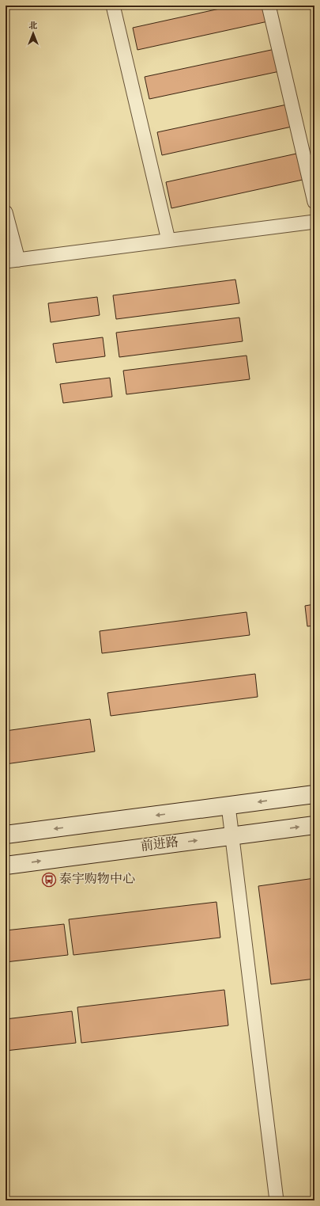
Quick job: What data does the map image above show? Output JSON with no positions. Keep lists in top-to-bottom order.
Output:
{
  "streets": {
    "main road": ["前进路"]
  },
  "places": {
    "bus stop": ["泰宇购物中心"]
  },
  "north": "top"
}
